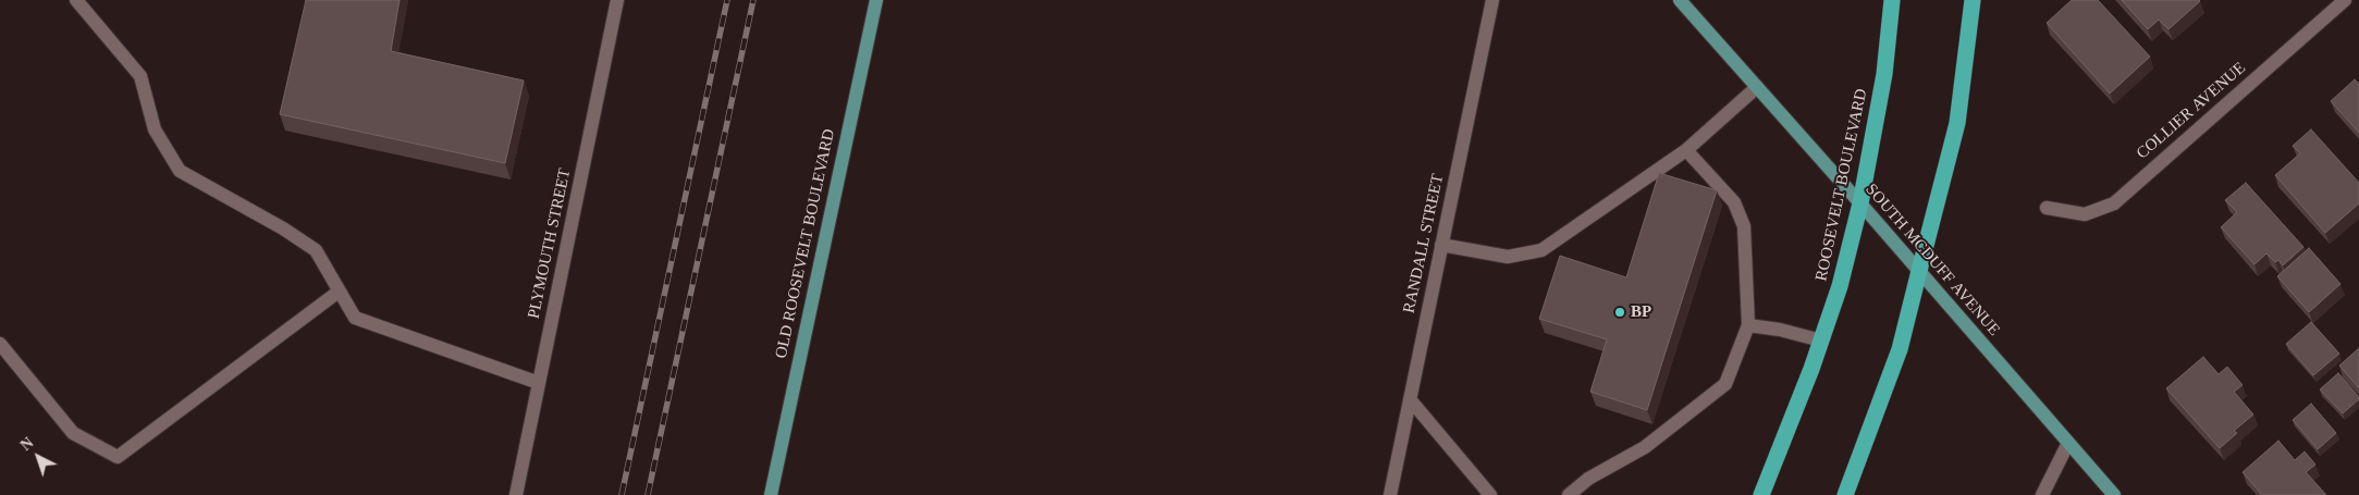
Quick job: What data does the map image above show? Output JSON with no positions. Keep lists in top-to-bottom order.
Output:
{
  "streets": {
    "highway": ["ROOSEVELT BOULEVARD"],
    "main road": ["OLD ROOSEVELT BOULEVARD", "SOUTH MCDUFF AVENUE"],
    "street": ["COLLIER AVENUE", "PLYMOUTH STREET", "RANDALL STREET"]
  },
  "crossings": [
    ["ROOSEVELT BOULEVARD", "SOUTH MCDUFF AVENUE"]
  ],
  "places": ["BP"],
  "north": "top left"
}
